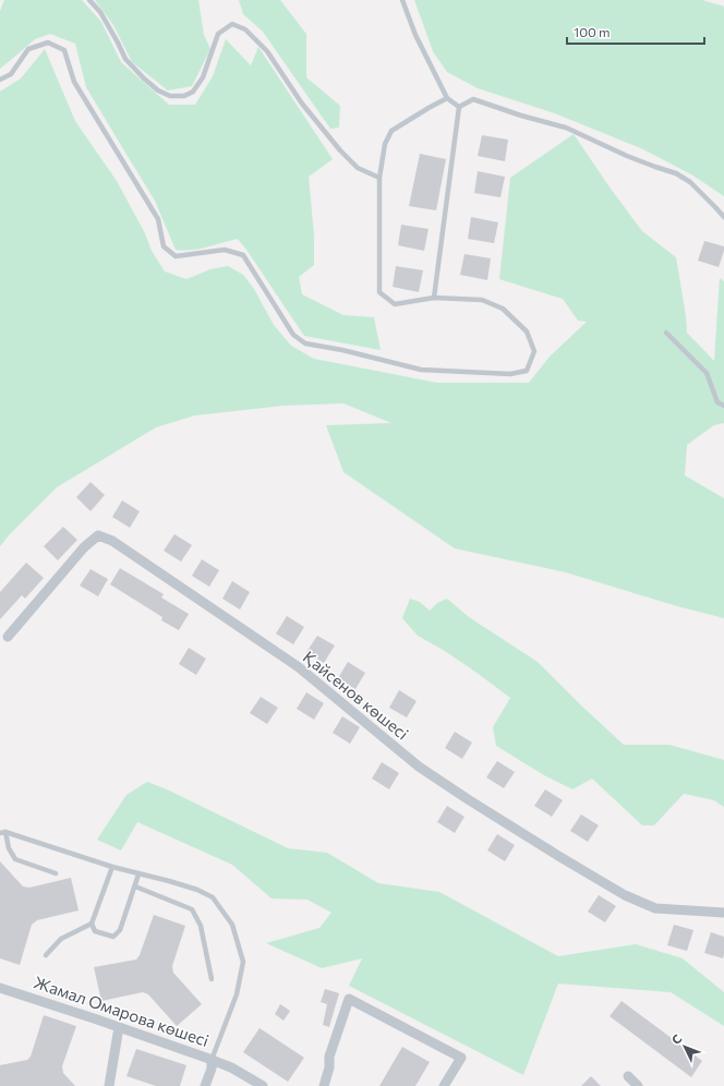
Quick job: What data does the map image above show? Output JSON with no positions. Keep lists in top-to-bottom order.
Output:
{
  "streets": {
    "street": ["Қайсенов көшесі", "Жамал Омарова көшесі"]
  },
  "scale_bar": "100 m",
  "north": "top left"
}
